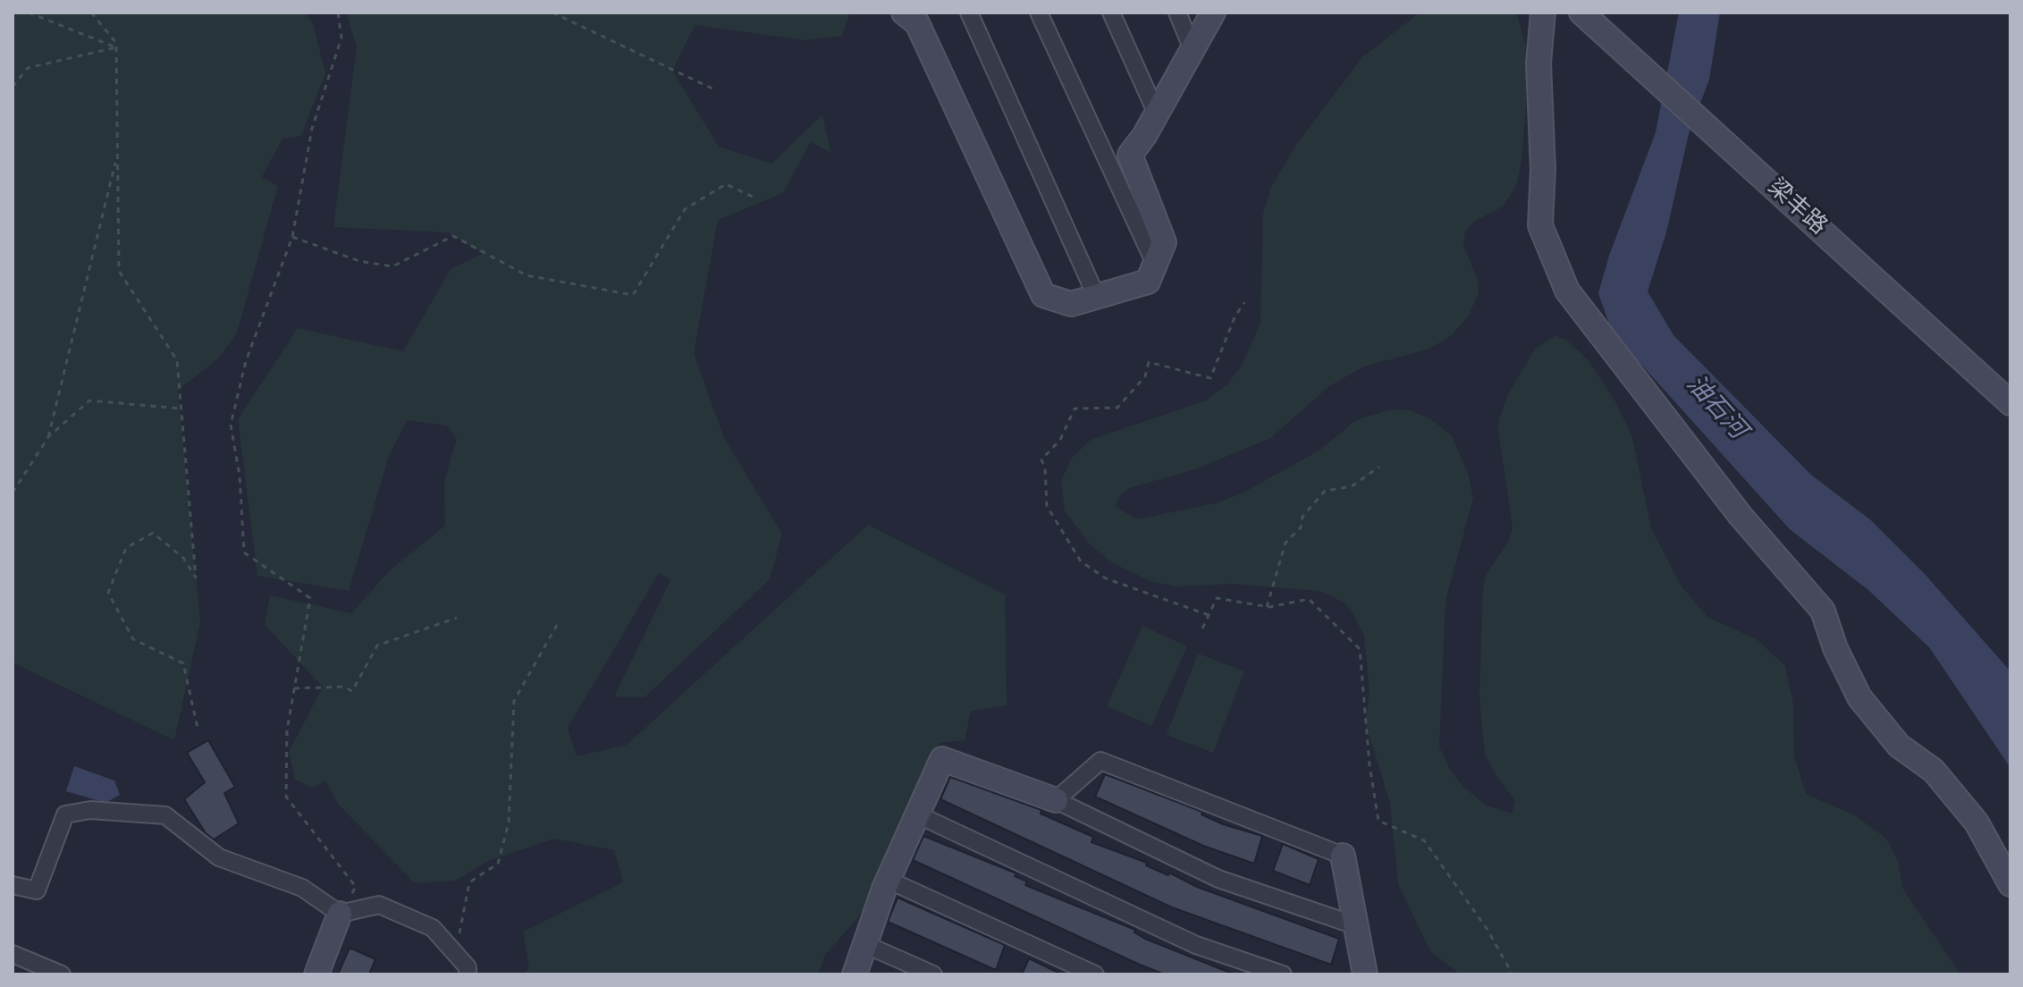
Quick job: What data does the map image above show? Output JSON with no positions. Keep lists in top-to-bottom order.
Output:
{
  "streets": {
    "street": ["梁丰路"]
  },
  "water": ["油石河"]
}
